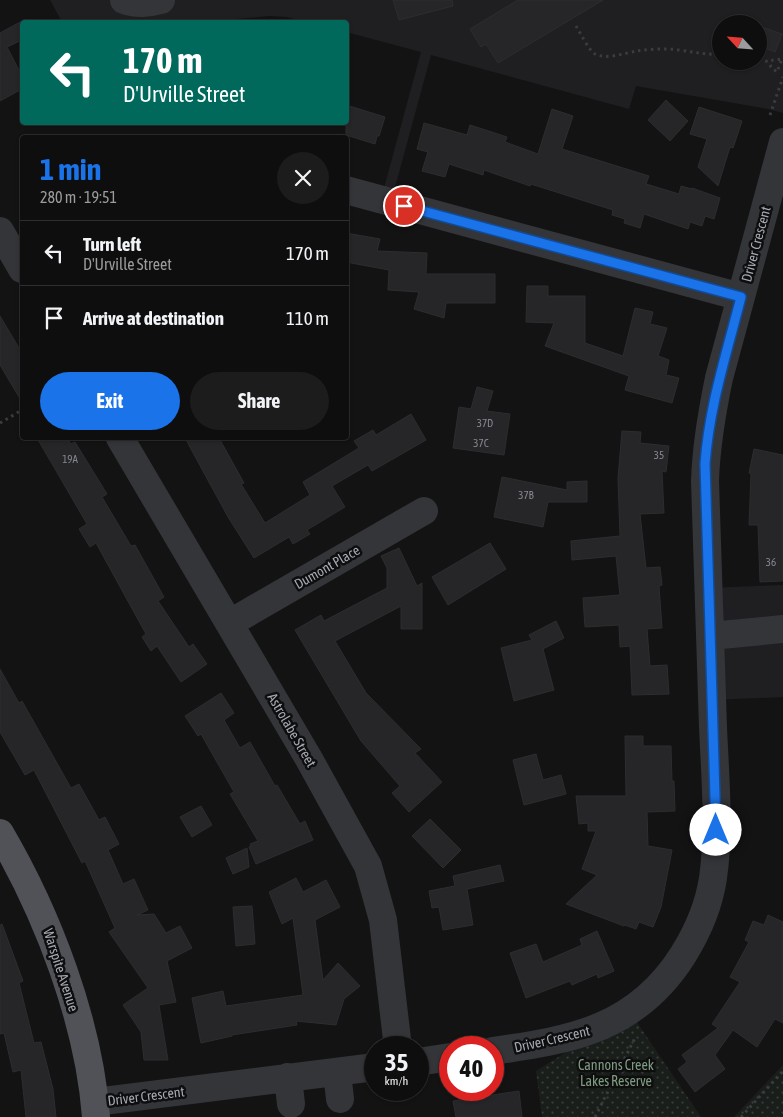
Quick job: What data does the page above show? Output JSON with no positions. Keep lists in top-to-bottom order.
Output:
{
  "streets": {
    "main road": ["Warspite Avenue"],
    "street": ["Driver Crescent", "Dumont Place", "Astrolabe Street"]
  },
  "crossings": [
    ["Driver Crescent", "Warspite Avenue"],
    ["Dumont Place", "Astrolabe Street"]
  ],
  "parks": ["Cannons Creek Lakes Reserve"],
  "house_numbers": [
    "37D",
    "37C",
    "35",
    "19A",
    "37B",
    "36"
  ],
  "north": "top left",
  "page": {
    "turn": ["170 m", "D'Urville Street"],
    "heading": ["1 min", "280 m · 19:51"],
    "list": [
      {
        "name": "Turn left",
        "note": "D'Urville Street",
        "value": "170 m"
      },
      {
        "name": "Arrive at destination",
        "value": "110 m"
      }
    ],
    "buttons": ["Exit", "Share"],
    "speed": "35 km/h",
    "limit": "40"
  }
}
